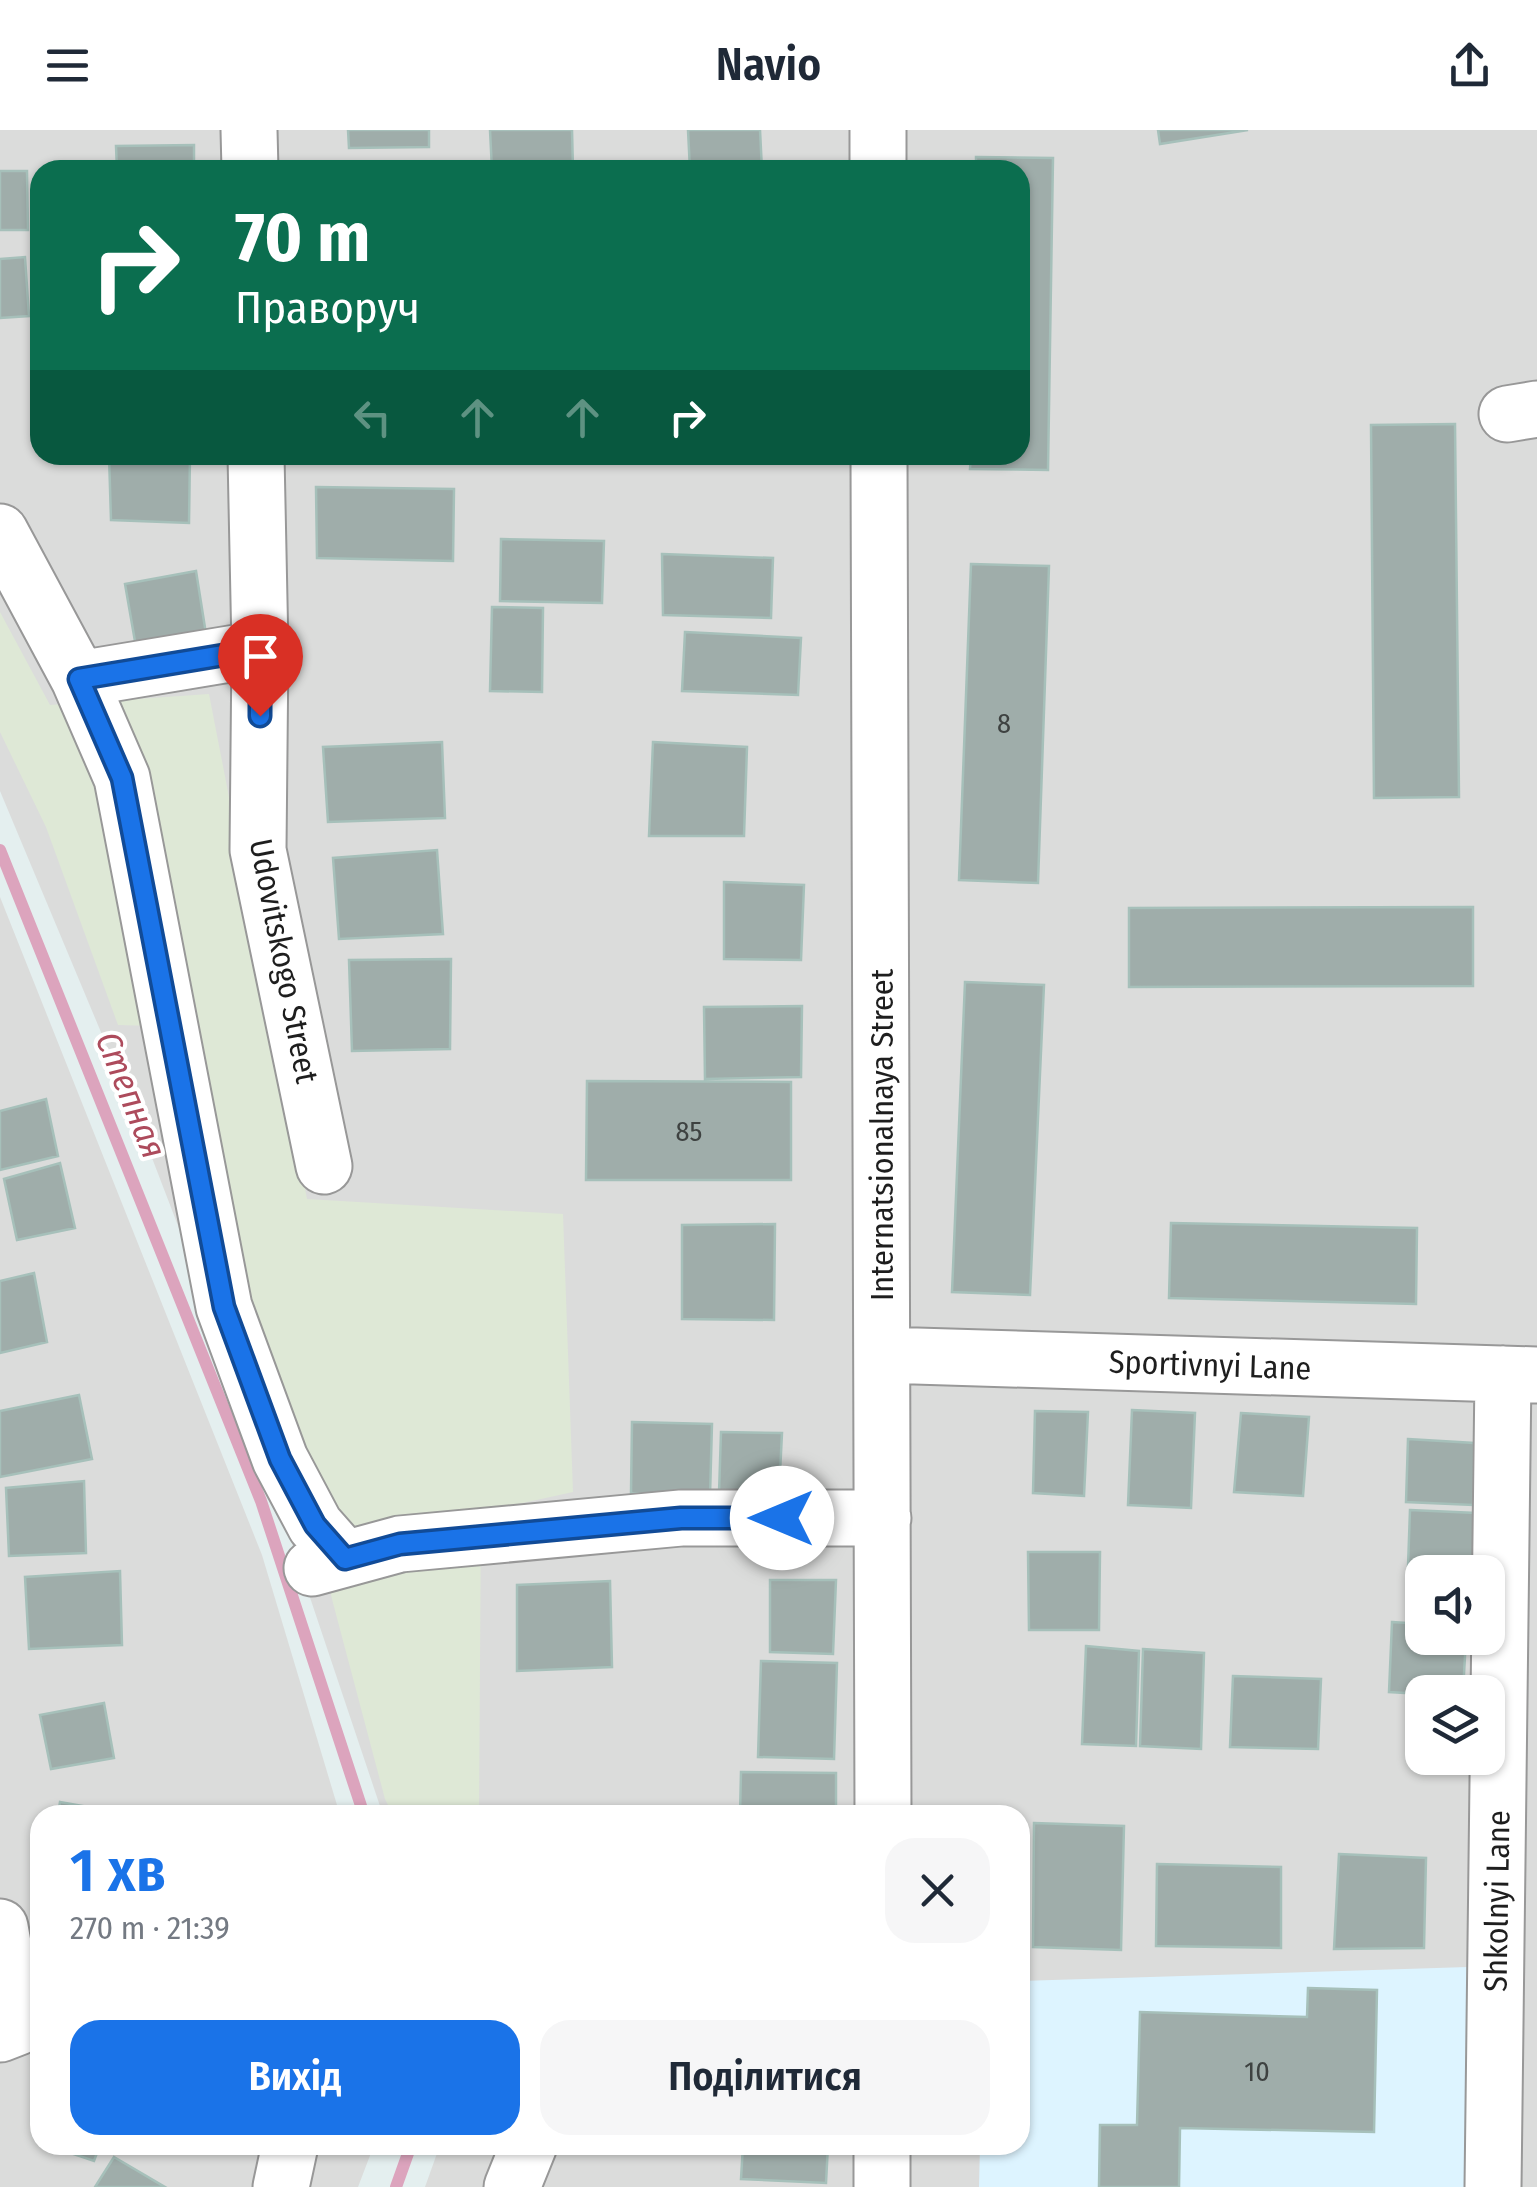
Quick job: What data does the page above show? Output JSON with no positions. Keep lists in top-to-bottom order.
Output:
{
  "streets": {
    "street": [
      "Udovitskogo Street",
      "Internatsionalnaya Street",
      "Sportivnyi Lane",
      "Shkolnyi Lane"
    ]
  },
  "crossings": [
    ["Internatsionalnaya Street", "Sportivnyi Lane"],
    ["Sportivnyi Lane", "Shkolnyi Lane"]
  ],
  "water": ["Степная"],
  "house_numbers": ["8", "85", "10"],
  "page": {
    "header": "Navio",
    "turn": ["70 m", "Праворуч"],
    "heading": ["1 хв", "270 m · 21:39"],
    "buttons": ["Вихід", "Поділитися"]
  }
}
